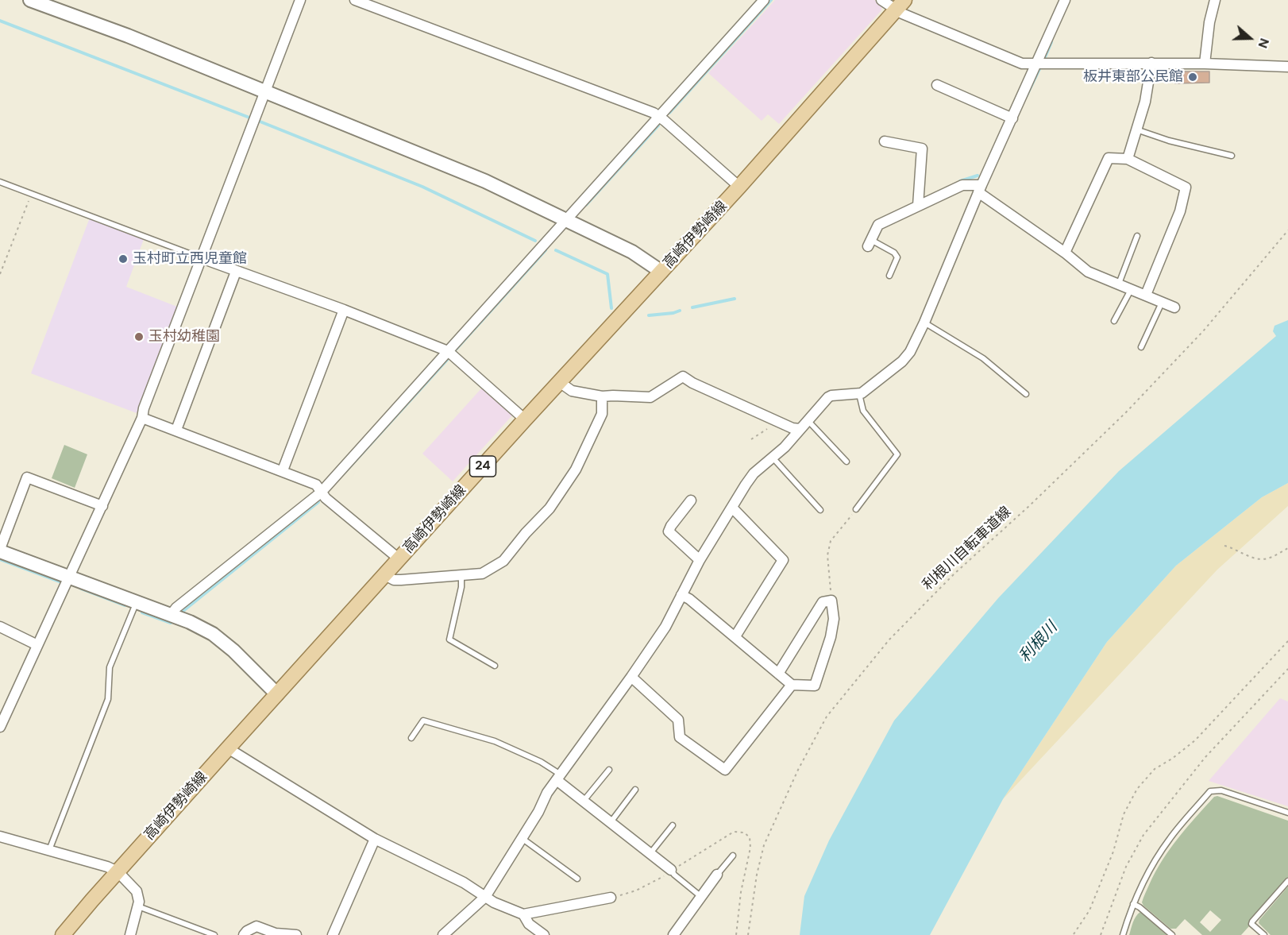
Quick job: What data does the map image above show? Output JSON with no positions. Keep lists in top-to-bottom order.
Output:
{
  "streets": {
    "main road": ["高崎伊勢崎線", "24"],
    "path": ["利根川自転車道線"]
  },
  "water": ["利根川"],
  "places": ["板井東部公民館", "玉村町立西児童館", "玉村幼稚園"],
  "north": "right"
}
